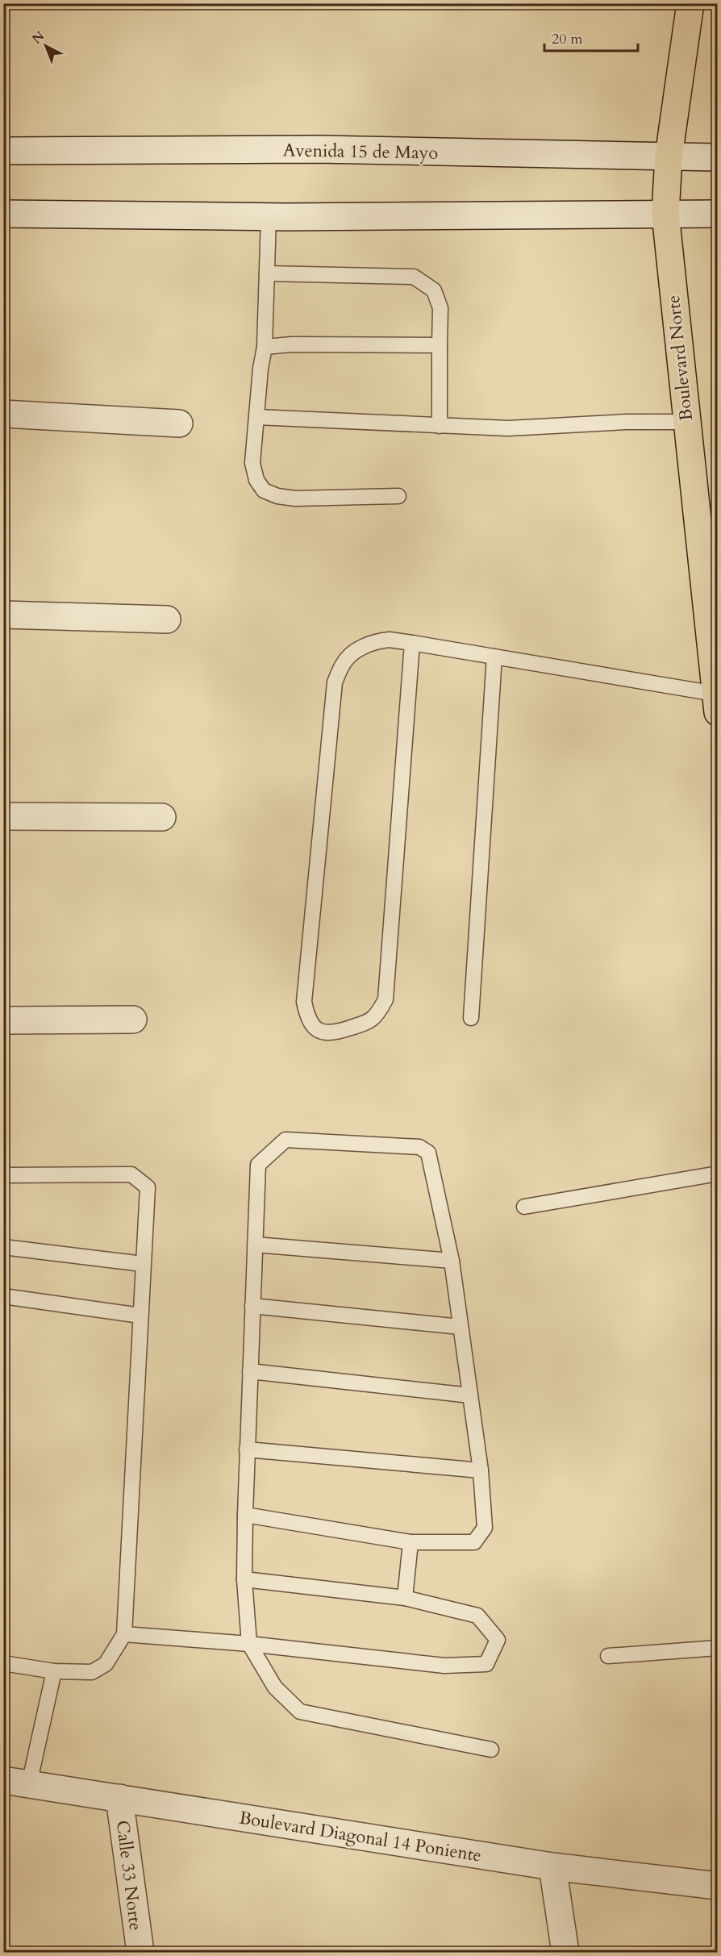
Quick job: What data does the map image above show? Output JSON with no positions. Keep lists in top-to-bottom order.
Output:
{
  "streets": {
    "main road": ["Boulevard Norte"],
    "street": ["Avenida 15 de Mayo", "Boulevard Diagonal 14 Poniente", "Calle 33 Norte"]
  },
  "crossings": [
    ["Avenida 15 de Mayo", "Boulevard Norte"],
    ["Boulevard Diagonal 14 Poniente", "Calle 33 Norte"]
  ],
  "scale_bar": "20 m",
  "north": "top left"
}
